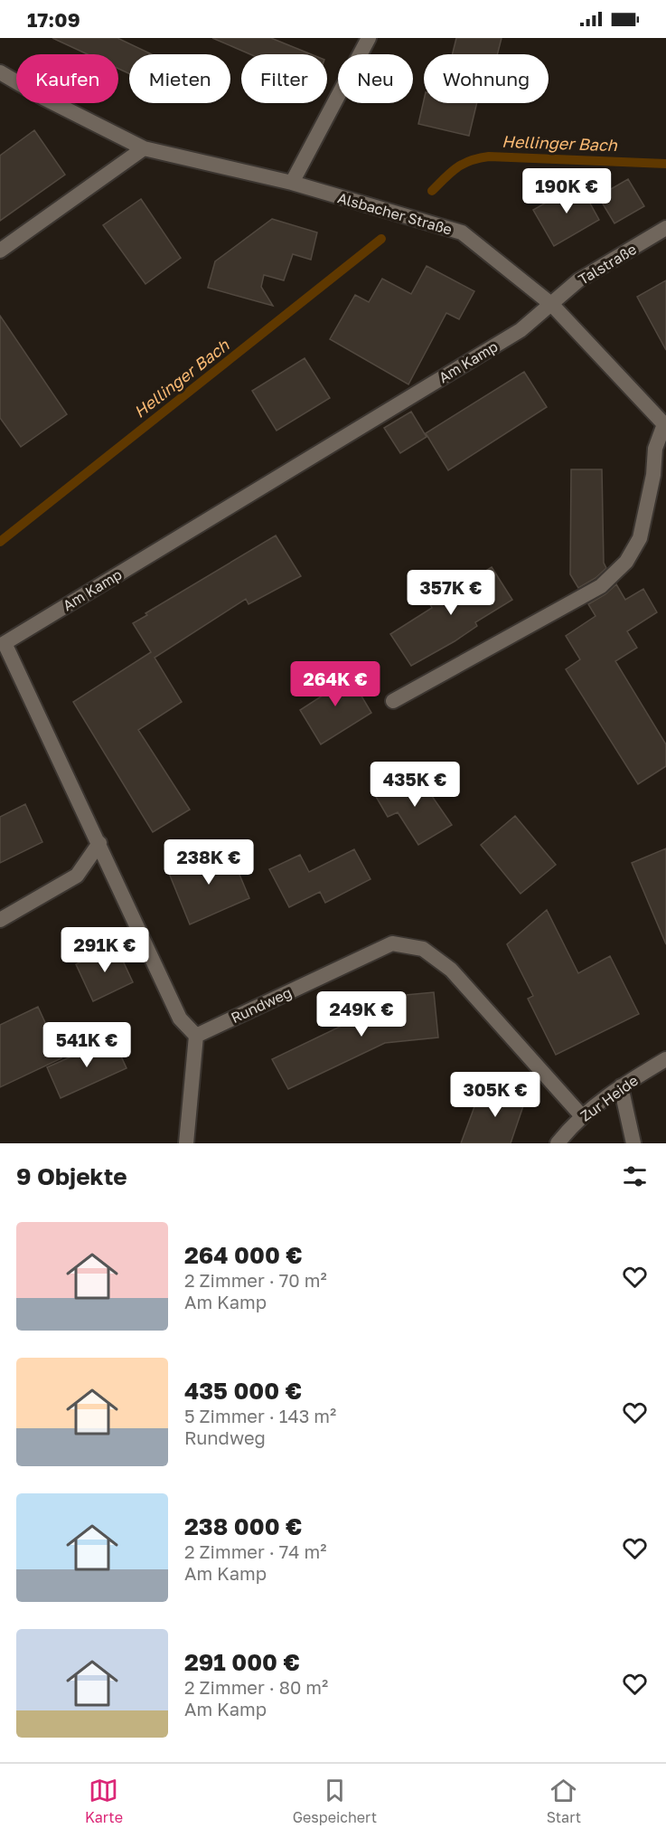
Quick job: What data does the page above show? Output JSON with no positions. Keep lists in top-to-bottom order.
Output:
{
  "streets": {
    "street": [
      "Alsbacher Straße",
      "Talstraße",
      "Am Kamp",
      "Rundweg",
      "Zur Heide"
    ]
  },
  "crossings": [
    ["Alsbacher Straße", "Talstraße"],
    ["Alsbacher Straße", "Am Kamp"],
    ["Talstraße", "Am Kamp"],
    ["Am Kamp", "Rundweg"],
    ["Rundweg", "Zur Heide"]
  ],
  "water": ["Hellinger Bach"],
  "page": {
    "status": "17:09",
    "chip": [
      "Kaufen",
      "Mieten",
      "Filter",
      "Neu",
      "Wohnung"
    ],
    "price": [
      "190K €",
      "357K €",
      "264K €",
      "435K €",
      "238K €",
      "291K €",
      "249K €",
      "541K €",
      "305K €"
    ],
    "heading": "9 Objekte",
    "list": [
      {
        "name": "264 000 €",
        "note": "2 Zimmer · 70 m² · Am Kamp"
      },
      {
        "name": "435 000 €",
        "note": "5 Zimmer · 143 m² · Rundweg"
      },
      {
        "name": "238 000 €",
        "note": "2 Zimmer · 74 m² · Am Kamp"
      },
      {
        "name": "291 000 €",
        "note": "2 Zimmer · 80 m² · Am Kamp"
      }
    ],
    "tabs": ["Karte", "Gespeichert", "Start"]
  }
}
